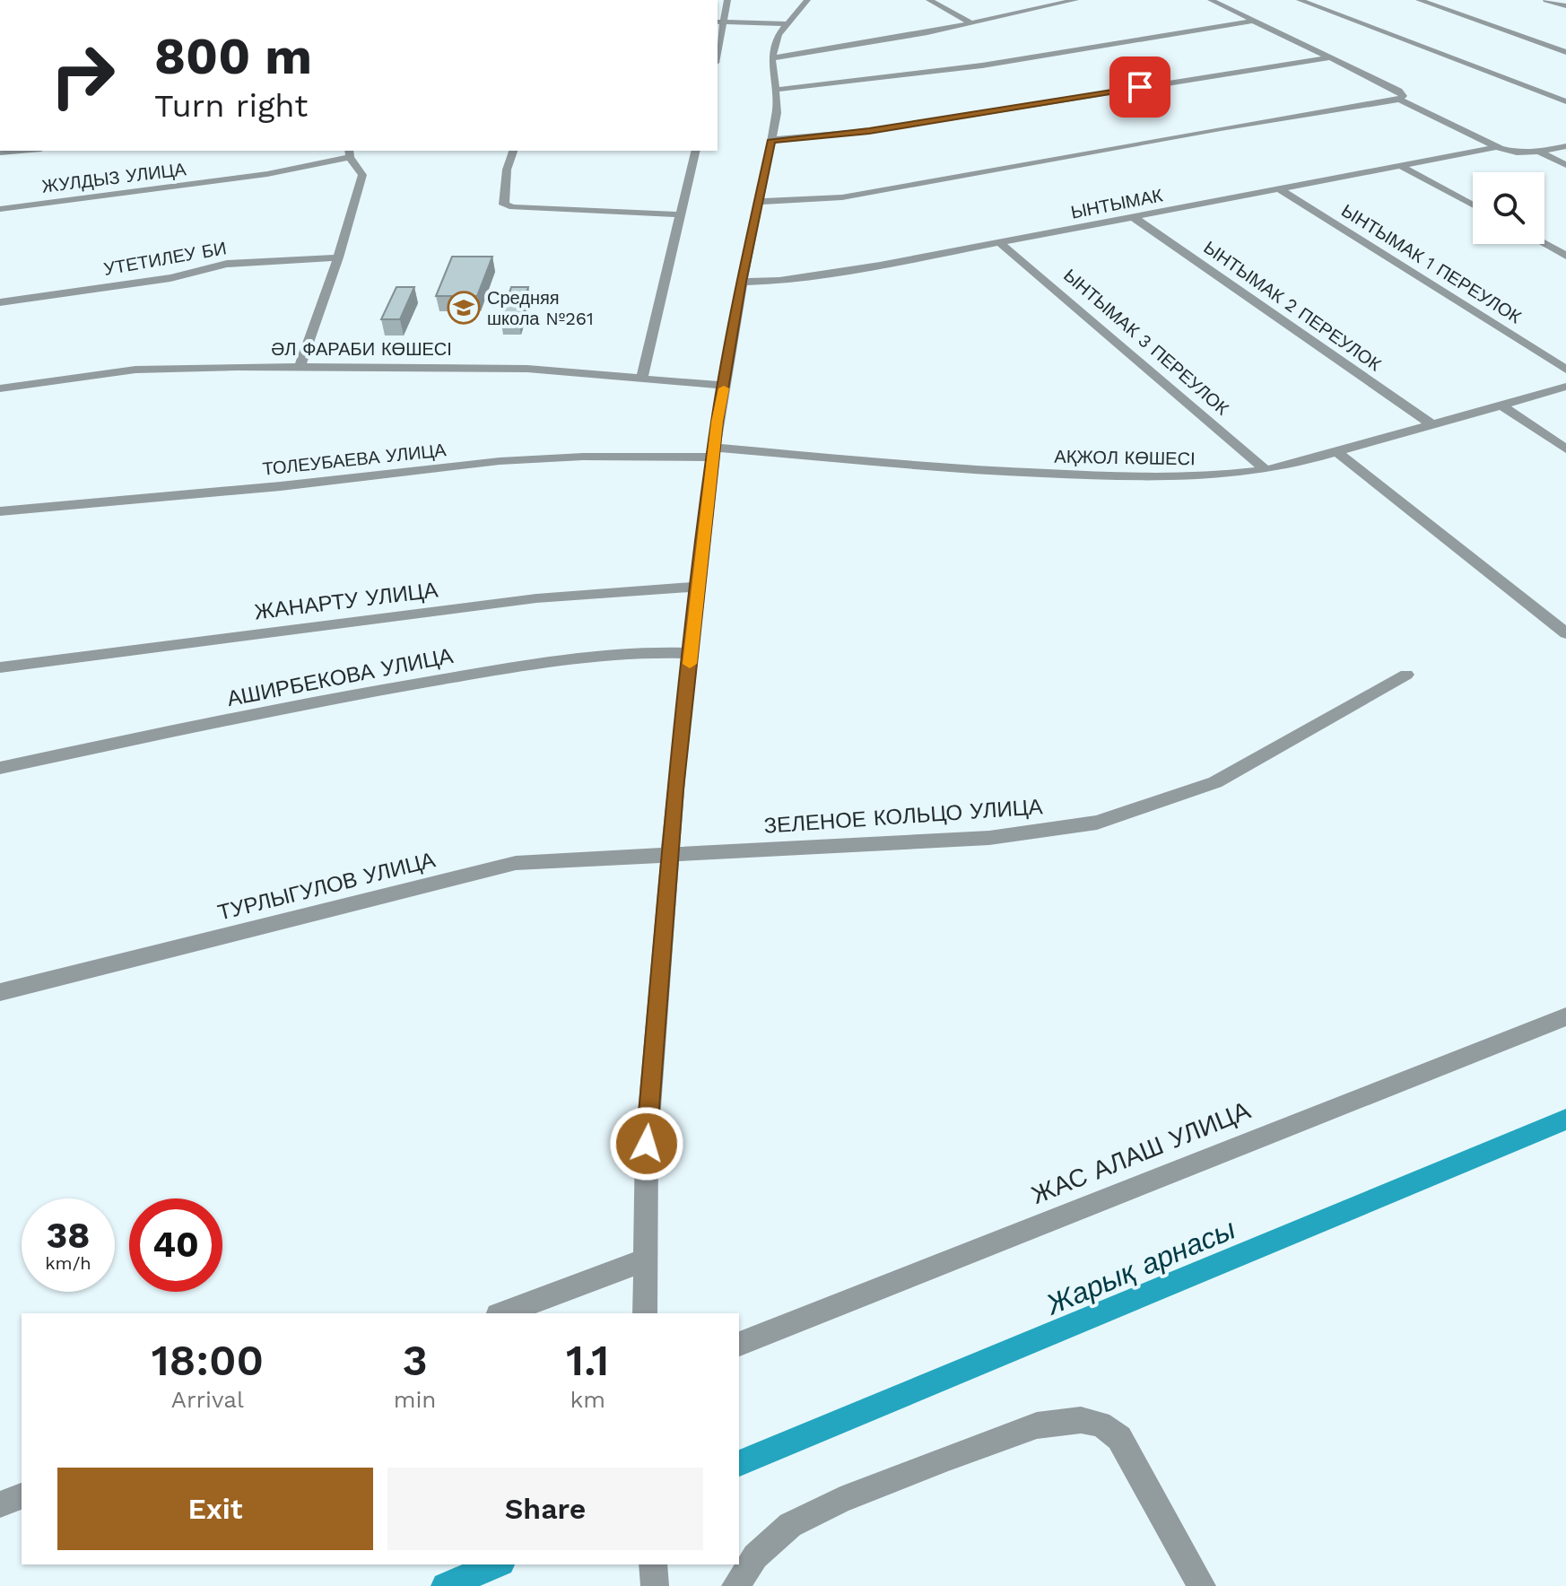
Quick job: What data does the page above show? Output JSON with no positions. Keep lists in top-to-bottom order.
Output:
{
  "streets": {
    "street": [
      "ЖУЛДЫЗ УЛИЦА",
      "ЫНТЫМАК",
      "УТЕТИЛЕУ БИ",
      "ЫНТЫМАК 1 ПЕРЕУЛОК",
      "ЫНТЫМАК 2 ПЕРЕУЛОК",
      "ЫНТЫМАК 3 ПЕРЕУЛОК",
      "ӘЛ ФАРАБИ КӨШЕСІ",
      "АҚЖОЛ КӨШЕСІ",
      "ТОЛЕУБАЕВА УЛИЦА",
      "ЖАНАРТУ УЛИЦА",
      "АШИРБЕКОВА УЛИЦА",
      "ЗЕЛЕНОЕ КОЛЬЦО УЛИЦА",
      "ТУРЛЫГУЛОВ УЛИЦА",
      "ЖАС АЛАШ УЛИЦА"
    ]
  },
  "crossings": [
    ["ЫНТЫМАК", "ЫНТЫМАК 1 ПЕРЕУЛОК"],
    ["ЫНТЫМАК", "ЫНТЫМАК 2 ПЕРЕУЛОК"],
    ["ЫНТЫМАК", "ЫНТЫМАК 3 ПЕРЕУЛОК"],
    ["ЫНТЫМАК 2 ПЕРЕУЛОК", "АҚЖОЛ КӨШЕСІ"],
    ["ЫНТЫМАК 3 ПЕРЕУЛОК", "АҚЖОЛ КӨШЕСІ"],
    ["АҚЖОЛ КӨШЕСІ", "ТОЛЕУБАЕВА УЛИЦА"],
    ["ЗЕЛЕНОЕ КОЛЬЦО УЛИЦА", "ТУРЛЫГУЛОВ УЛИЦА"]
  ],
  "water": ["Жарық арнасы"],
  "places": {
    "school or university": ["Средняя школа №261"]
  },
  "page": {
    "turn": ["800 m", "Turn right"],
    "speed": "38 km/h",
    "limit": "40",
    "eta": [
      "18:00",
      "Arrival",
      "3",
      "min",
      "1.1",
      "km"
    ],
    "buttons": ["Exit", "Share"]
  }
}
